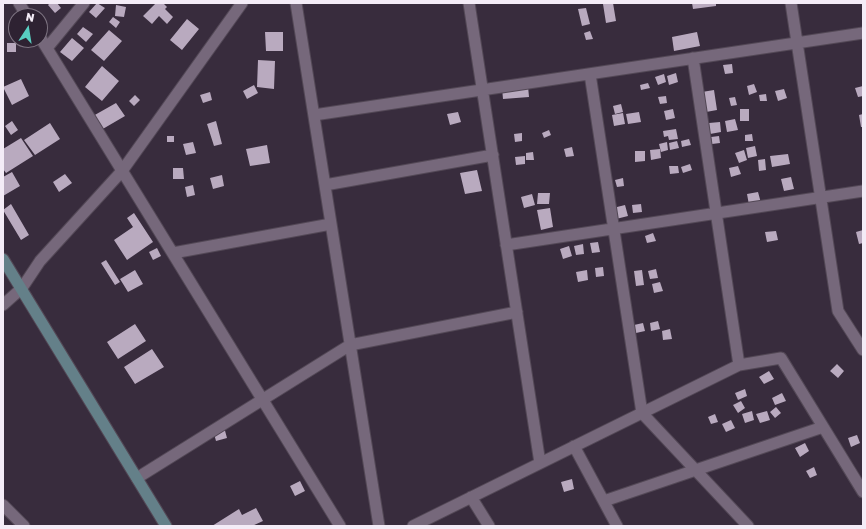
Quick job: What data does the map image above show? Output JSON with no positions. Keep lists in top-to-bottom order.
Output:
{
  "north": "top"
}
